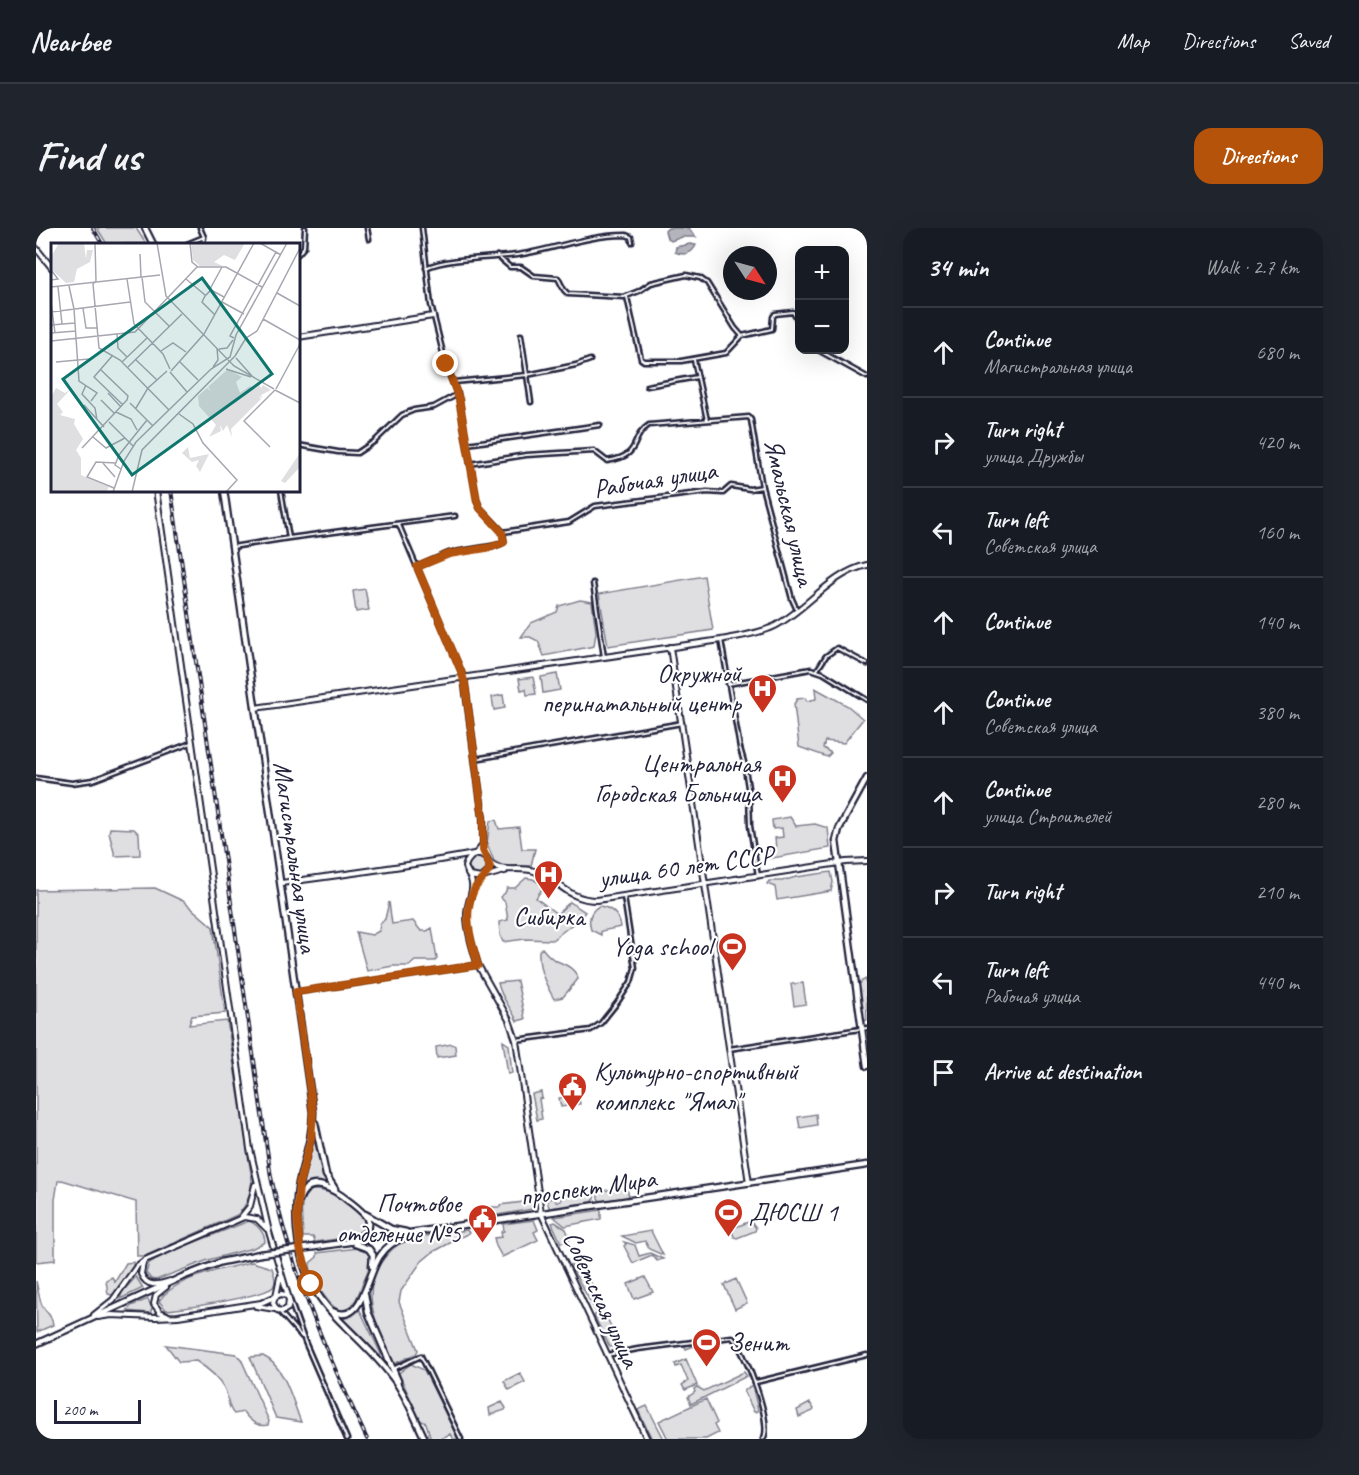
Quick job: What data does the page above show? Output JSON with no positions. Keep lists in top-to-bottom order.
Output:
{
  "streets": {
    "main road": [
      "Магистральная улица",
      "улица 60 лет СССР",
      "проспект Мира",
      "Советская улица"
    ],
    "street": ["Рабочая улица", "Ямальская улица"]
  },
  "crossings": [
    ["Рабочая улица", "Ямальская улица"],
    ["улица 60 лет СССР", "Советская улица"],
    ["проспект Мира", "Советская улица"]
  ],
  "places": {
    "hospital": ["Окружной перинатальный центр", "Центральная Городская Больница", "Сибирка"],
    "sports": ["Yoga school", "ДЮСШ 1", "Зенит"],
    "public building": ["Культурно-спортивный комплекс \"Ямал\"", "Почтовое отделение №5"]
  },
  "scale_bar": "200 m",
  "north": "bottom right",
  "page": {
    "header": "Nearbee",
    "nav": ["Map", "Directions", "Saved"],
    "buttons": "Directions",
    "title": "Find us",
    "heading": ["34 min", "Walk · 2.7 km"],
    "map_buttons": ["+", "−"],
    "list": [
      ["Continue", "Магистральная улица", "680 m"],
      ["Turn right", "улица Дружбы", "420 m"],
      ["Turn left", "Советская улица", "160 m"],
      ["Continue", "140 m"],
      ["Continue", "Советская улица", "380 m"],
      ["Continue", "улица Строителей", "280 m"],
      ["Turn right", "210 m"],
      ["Turn left", "Рабочая улица", "440 m"],
      "Arrive at destination"
    ],
    "scale": "200 m"
  }
}
